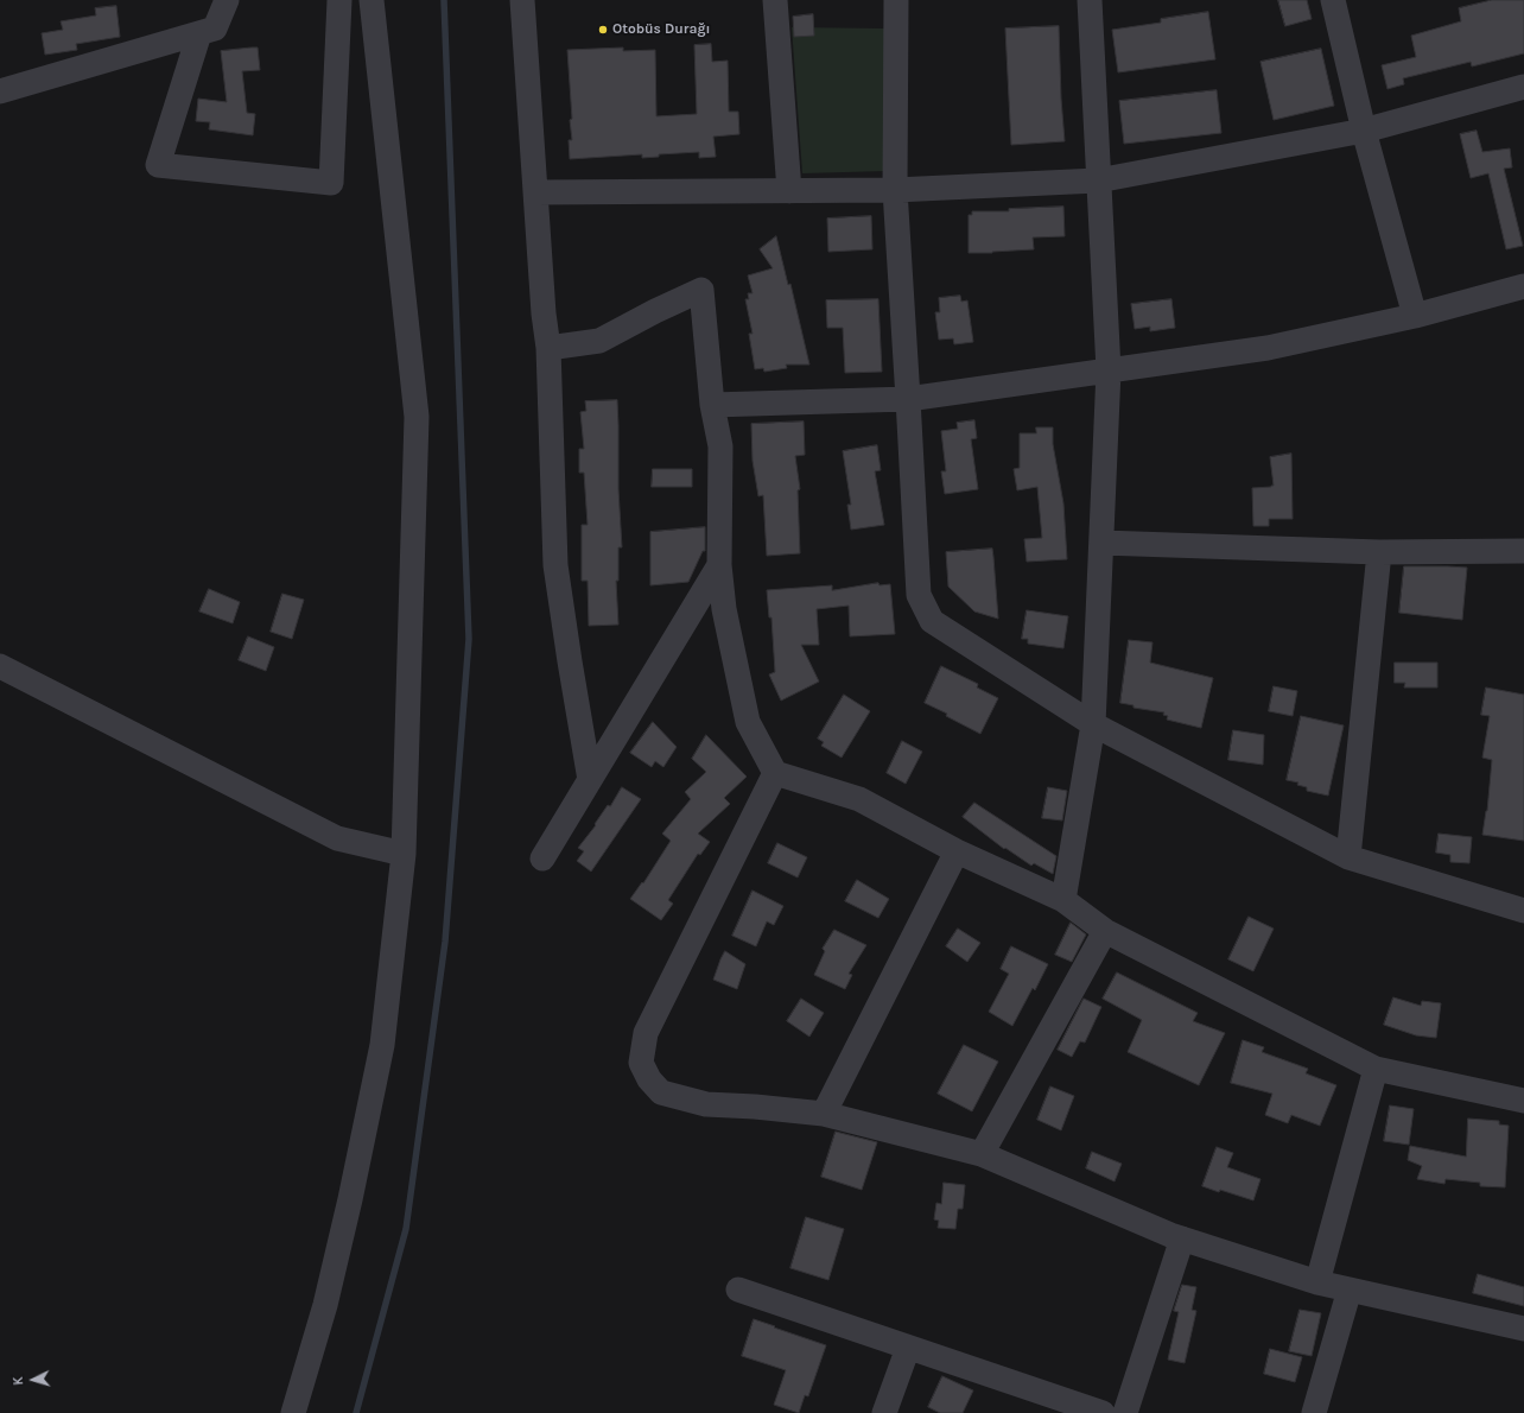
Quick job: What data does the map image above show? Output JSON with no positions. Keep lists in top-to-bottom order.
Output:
{
  "places": ["Otobüs Durağı"],
  "north": "left"
}
